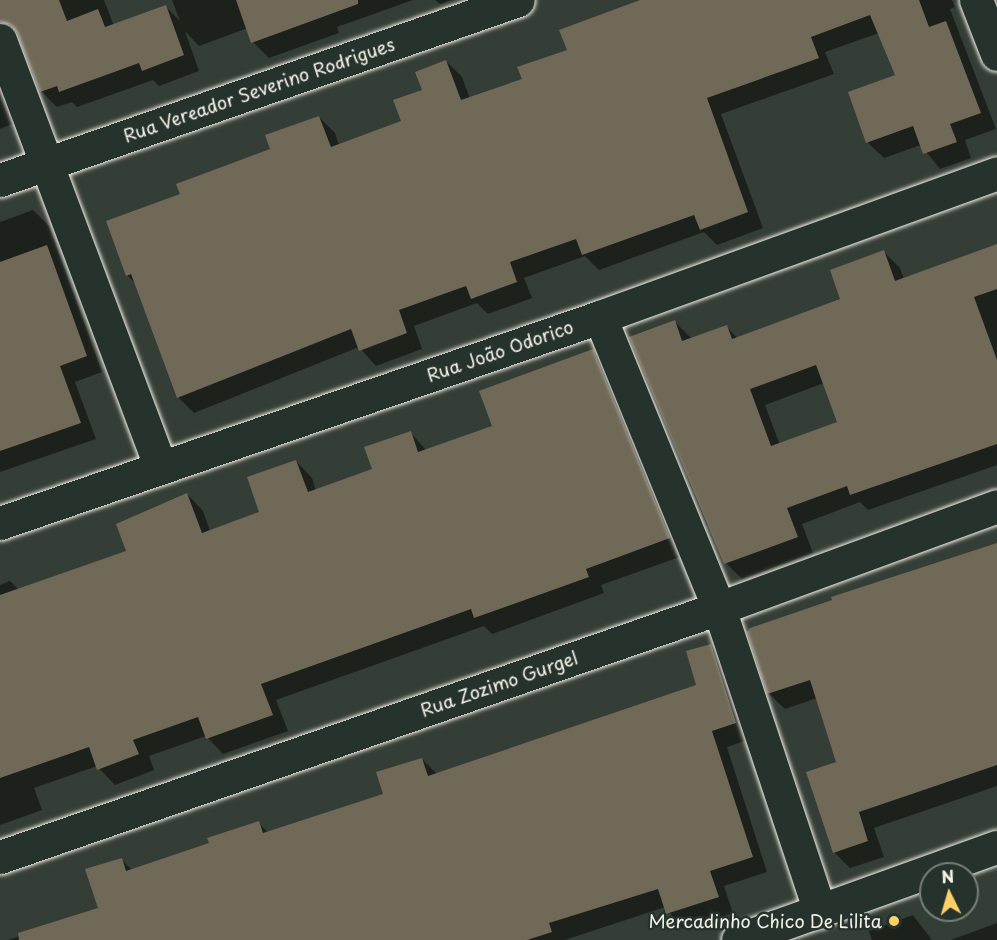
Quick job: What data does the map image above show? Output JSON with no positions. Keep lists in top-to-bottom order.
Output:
{
  "streets": {
    "street": ["Rua Vereador Severino Rodrigues", "Rua João Odorico", "Rua Zozimo Gurgel"]
  },
  "places": ["Mercadinho Chico De Lilita"],
  "north": "top"
}
